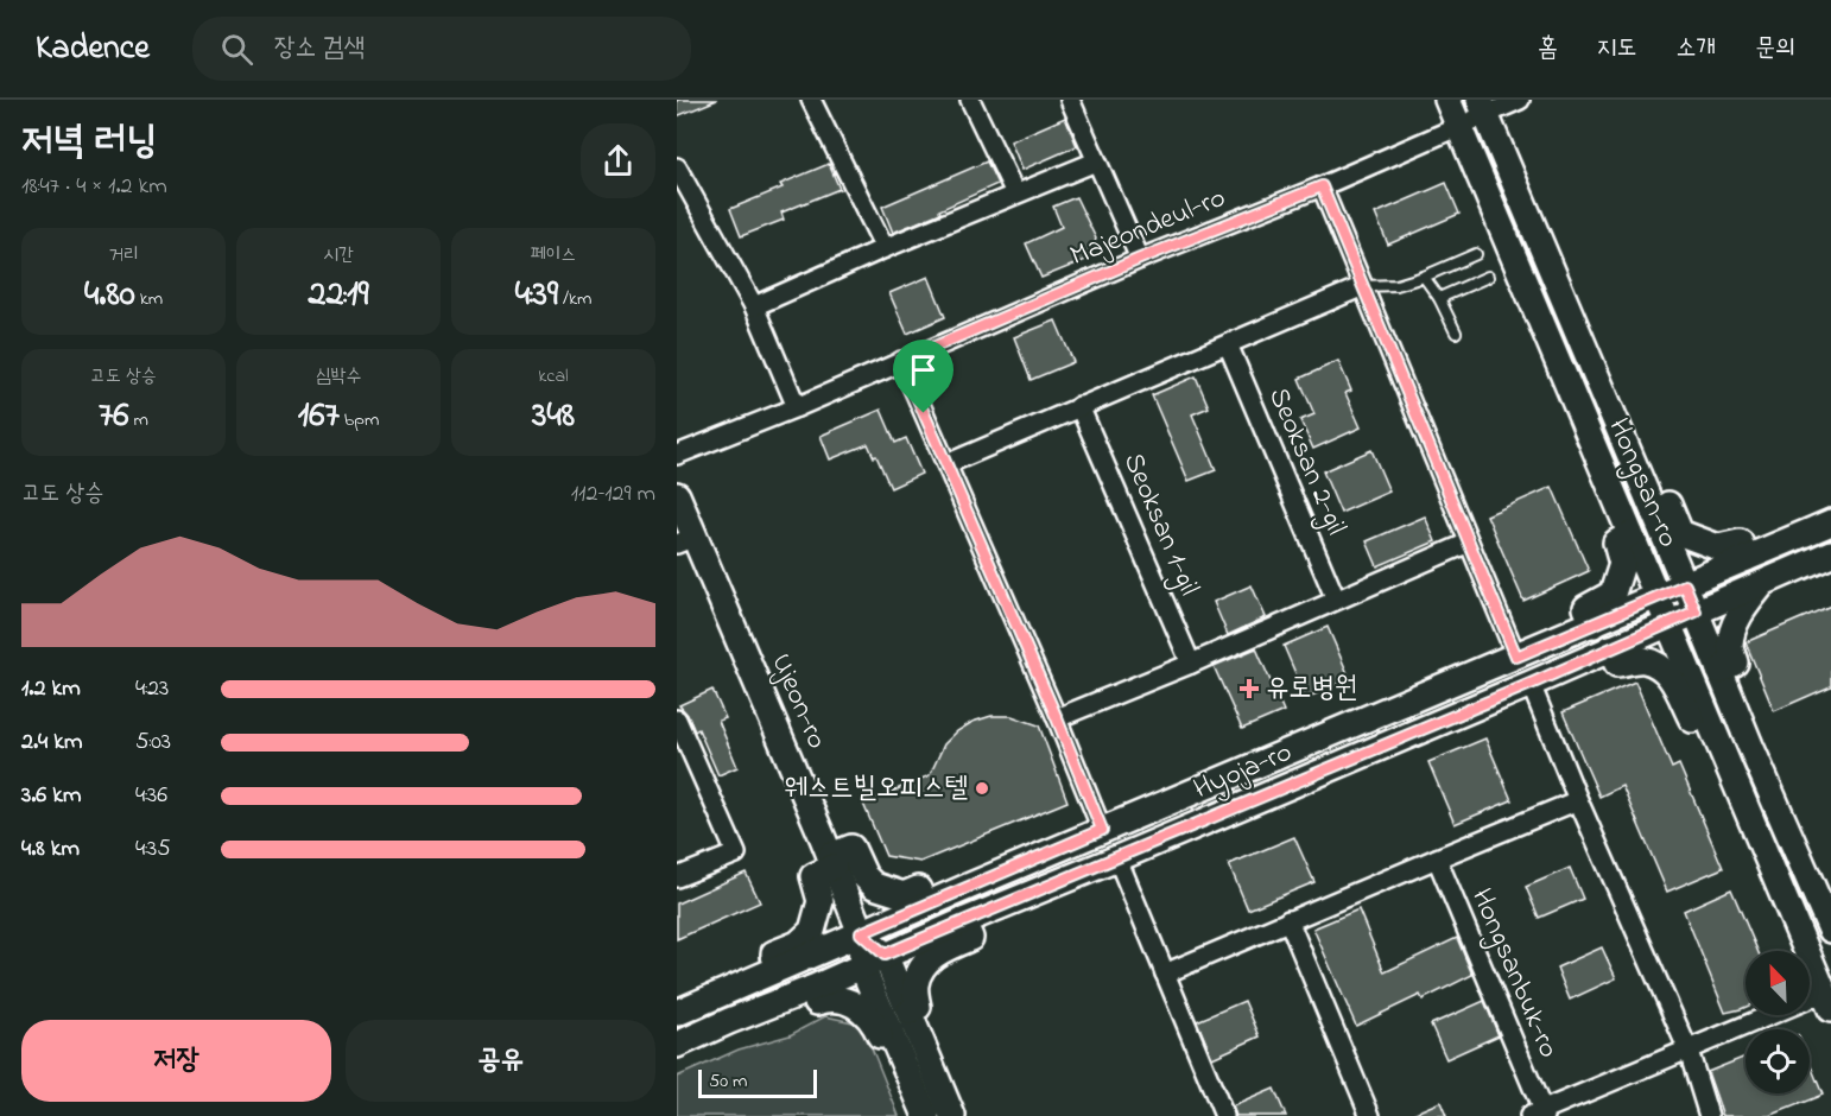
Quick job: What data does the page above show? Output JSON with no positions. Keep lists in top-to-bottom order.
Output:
{
  "streets": {
    "street": [
      "Majeondeul-ro",
      "Seoksan 2-gil",
      "Hongsan-ro",
      "Seoksan 1-gil",
      "Ujeon-ro",
      "Hyoja-ro",
      "Hongsanbuk-ro"
    ]
  },
  "crossings": [
    ["Majeondeul-ro", "Hongsan-ro"],
    ["Hongsan-ro", "Hyoja-ro"],
    ["Hongsan-ro", "Hongsanbuk-ro"],
    ["Ujeon-ro", "Hyoja-ro"]
  ],
  "places": {
    "health": ["유로병원"],
    "other": ["웨스트빌오피스텔"]
  },
  "scale_bar": "50 m",
  "north": "top left",
  "page": {
    "header": "Kadence",
    "search": "장소 검색",
    "nav": [
      "홈",
      "지도",
      "소개",
      "문의"
    ],
    "heading": ["저녁 러닝", "18:47 · 4 × 1.2 km"],
    "stats": [
      ["거리", "4.80 km"],
      ["시간", "22:19"],
      ["페이스", "4:39 /km"],
      ["고도 상승", "76 m"],
      ["심박수", "167 bpm"],
      ["kcal", "348"]
    ],
    "chart": ["고도 상승", "112–129 m"],
    "list": [
      {
        "name": "1.2 km",
        "note": "4:23"
      },
      {
        "name": "2.4 km",
        "note": "5:03"
      },
      {
        "name": "3.6 km",
        "note": "4:36"
      },
      {
        "name": "4.8 km",
        "note": "4:35"
      }
    ],
    "buttons": ["저장", "공유"],
    "scale": "50 m"
  }
}
